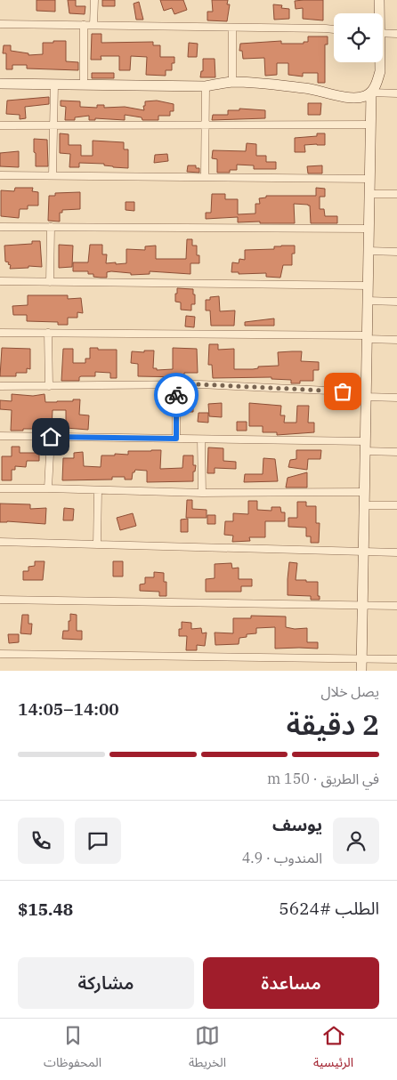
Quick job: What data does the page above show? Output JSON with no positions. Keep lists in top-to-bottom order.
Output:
{
  "page": {
    "heading": ["2 دقيقة", "يصل خلال", "14:00–14:05"],
    "panel": [
      "يوسف",
      "المندوب · 4.9",
      "الطلب #5624",
      "$15.48"
    ],
    "bar": "في الطريق · 150 m",
    "buttons": ["مساعدة", "مشاركة"],
    "tabs": ["الرئيسية", "الخريطة", "المحفوظات"]
  }
}
